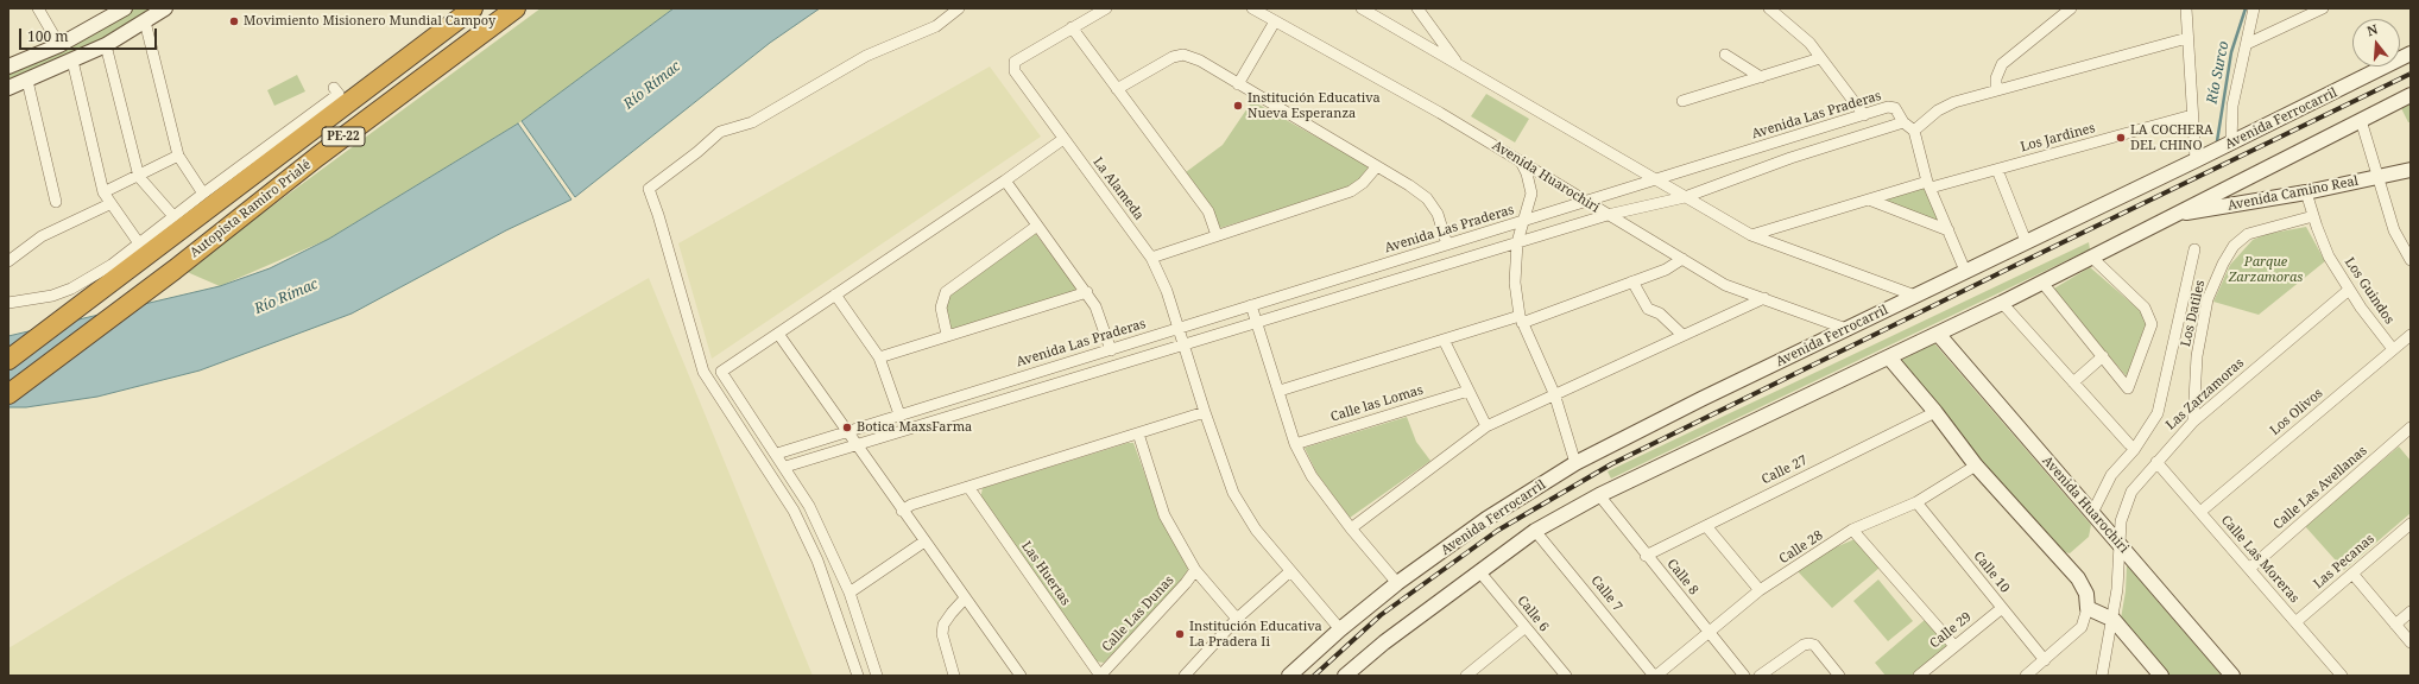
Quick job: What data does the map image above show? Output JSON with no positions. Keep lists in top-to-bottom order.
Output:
{
  "streets": {
    "highway": ["PE-22", "Autopista Ramiro Prialé"],
    "street": [
      "Avenida Las Praderas",
      "Avenida Ferrocarril",
      "Los Jardines",
      "Avenida Huarochiri",
      "La Alameda",
      "Avenida Camino Real",
      "Los Guindos",
      "Los Datiles",
      "Las Zarzamoras",
      "Calle las Lomas",
      "Los Olivos",
      "Calle 27",
      "Calle Las Avellanas",
      "Calle 28",
      "Calle Las Moreras",
      "Las Pecanas",
      "Calle 10",
      "Las Huertas",
      "Calle 8",
      "Calle 7",
      "Calle Las Dunas",
      "Calle 6",
      "Calle 29"
    ]
  },
  "crossings": [
    ["Avenida Las Praderas", "Avenida Huarochiri"],
    ["Avenida Las Praderas", "La Alameda"],
    ["Avenida Ferrocarril", "Avenida Huarochiri"],
    ["Avenida Ferrocarril", "La Alameda"],
    ["Avenida Huarochiri", "Las Zarzamoras"],
    ["Avenida Camino Real", "Los Guindos"],
    ["Los Guindos", "Los Datiles"],
    ["Los Guindos", "Las Zarzamoras"],
    ["Los Guindos", "Los Olivos"],
    ["Los Datiles", "Las Zarzamoras"],
    ["Las Zarzamoras", "Calle Las Moreras"],
    ["Los Olivos", "Calle Las Moreras"],
    ["Calle 27", "Calle 8"],
    ["Calle Las Avellanas", "Calle Las Moreras"],
    ["Calle 28", "Calle 10"],
    ["Calle 28", "Calle 8"],
    ["Calle 28", "Calle 7"],
    ["Calle Las Moreras", "Las Pecanas"],
    ["Calle 10", "Calle 29"],
    ["Las Huertas", "Calle Las Dunas"]
  ],
  "water": ["Río Surco", "Río Rímac"],
  "parks": ["Parque Zarzamoras"],
  "places": [
    "Movimiento Misionero Mundial Campoy",
    "Institución Educativa Nueva Esperanza",
    "LA COCHERA DEL CHINO",
    "Botica MaxsFarma",
    "Institución Educativa La Pradera Ii"
  ],
  "scale_bar": "100 m",
  "north": "top"
}
